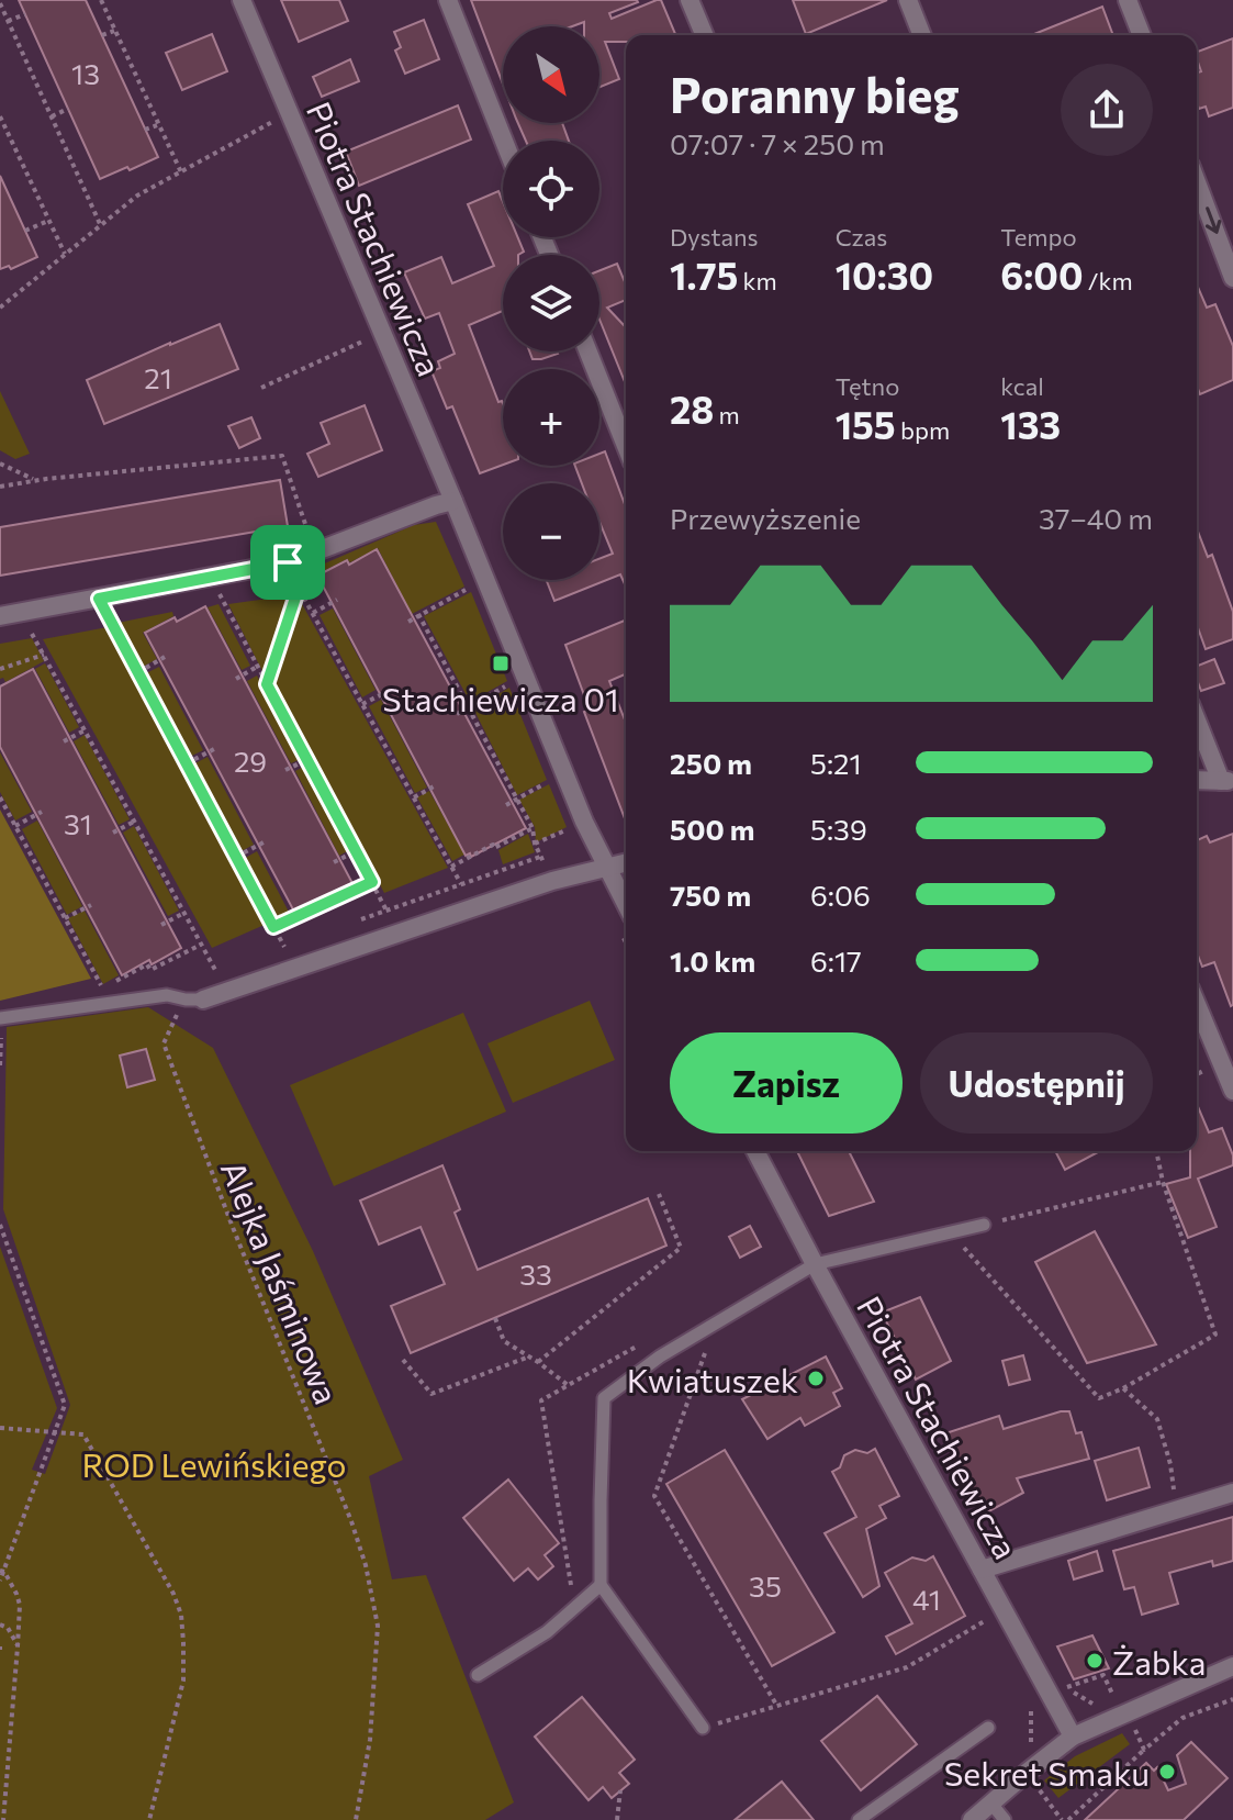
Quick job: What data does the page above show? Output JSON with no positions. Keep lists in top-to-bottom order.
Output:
{
  "streets": {
    "street": ["Piotra Stachiewicza"],
    "path": ["Alejka Jaśminowa"]
  },
  "parks": ["ROD Lewińskiego"],
  "places": {
    "transit": ["Stachiewicza 01"],
    "other": ["Kwiatuszek", "Żabka", "Sekret Smaku"]
  },
  "house_numbers": [
    "13",
    "21",
    "29",
    "31",
    "33",
    "35",
    "41"
  ],
  "north": "bottom right",
  "page": {
    "map_buttons": ["+", "−"],
    "heading": ["Poranny bieg", "07:07 · 7 × 250 m"],
    "stats": [
      ["Dystans", "1.75 km"],
      ["Czas", "10:30"],
      ["Tempo", "6:00 /km"],
      ["28 m"],
      ["Tętno", "155 bpm"],
      ["kcal", "133"]
    ],
    "chart": ["Przewyższenie", "37–40 m"],
    "list": [
      {
        "name": "250 m",
        "note": "5:21"
      },
      {
        "name": "500 m",
        "note": "5:39"
      },
      {
        "name": "750 m",
        "note": "6:06"
      },
      {
        "name": "1.0 km",
        "note": "6:17"
      }
    ],
    "buttons": ["Zapisz", "Udostępnij"]
  }
}
